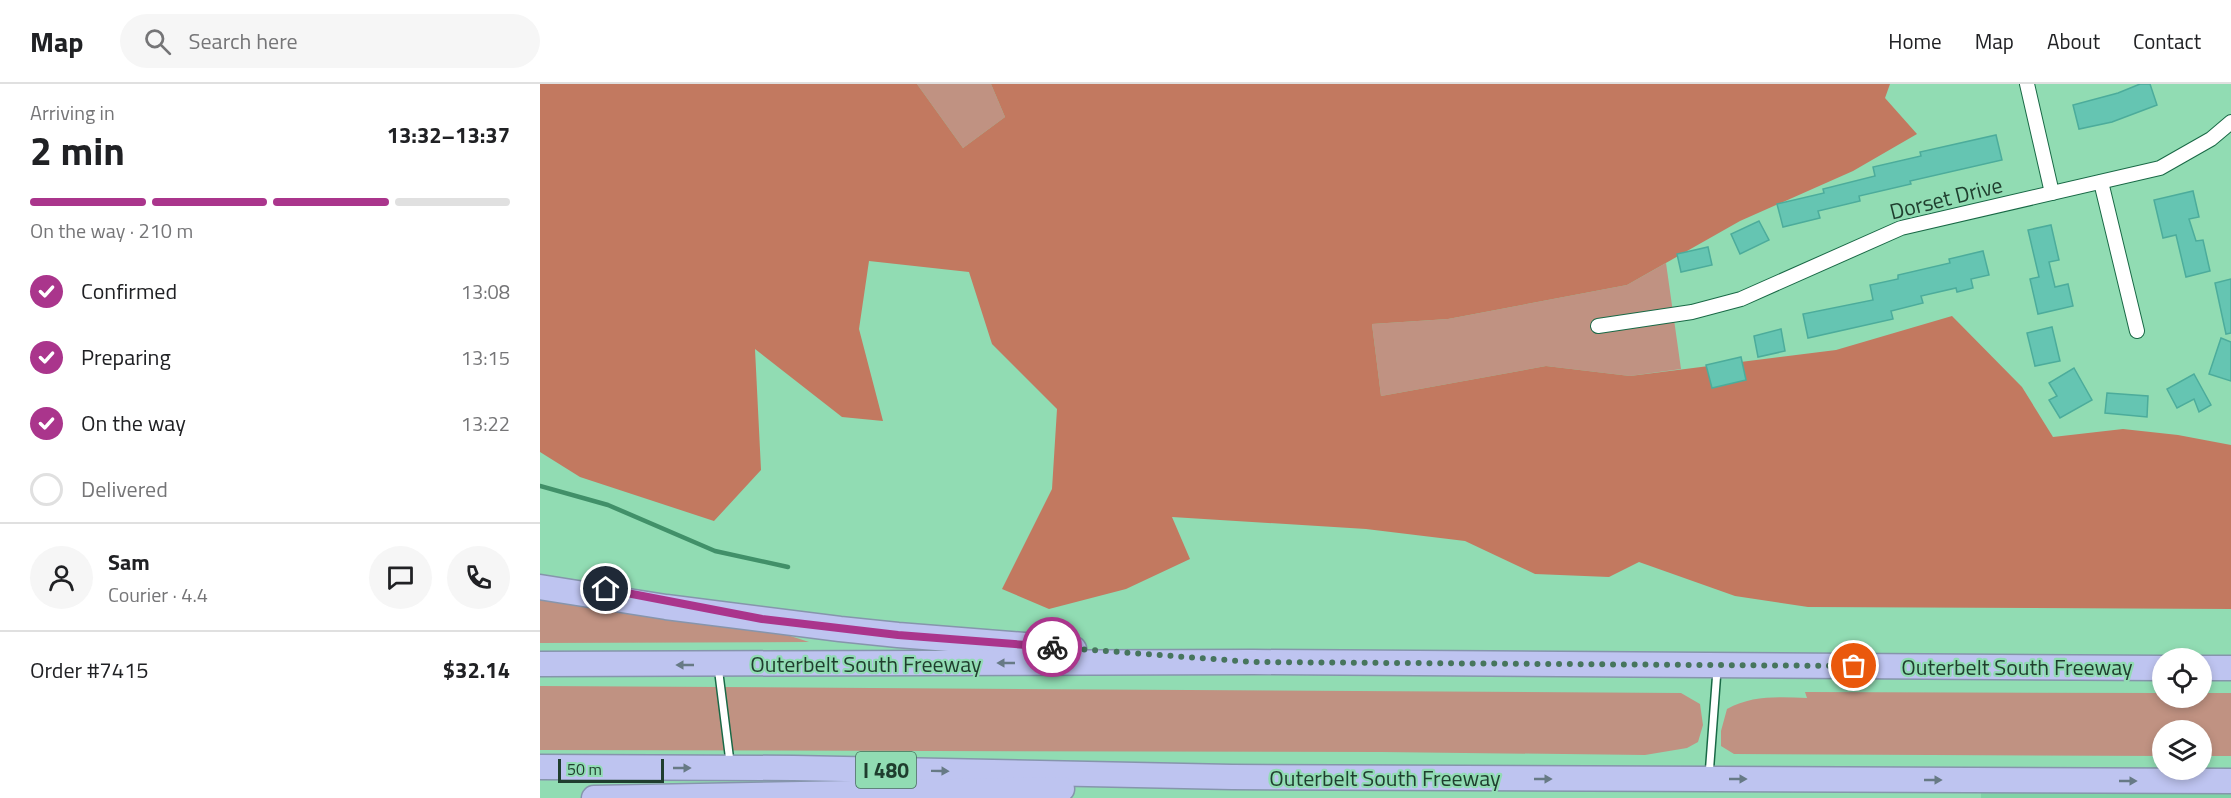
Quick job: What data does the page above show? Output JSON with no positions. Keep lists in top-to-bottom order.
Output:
{
  "streets": {
    "highway": ["Outerbelt South Freeway", "I 480"],
    "street": ["Dorset Drive"]
  },
  "scale_bar": "50 m",
  "page": {
    "header": "Map",
    "search": "Search here",
    "nav": [
      "Home",
      "Map",
      "About",
      "Contact"
    ],
    "heading": ["2 min", "Arriving in", "13:32–13:37"],
    "panel": [
      "Sam",
      "Courier · 4.4",
      "Order #7415",
      "$32.14"
    ],
    "bar": "On the way · 210 m",
    "list": [
      ["Confirmed", "13:08"],
      ["Preparing", "13:15"],
      ["On the way", "13:22"],
      "Delivered"
    ],
    "scale": "50 m"
  }
}
